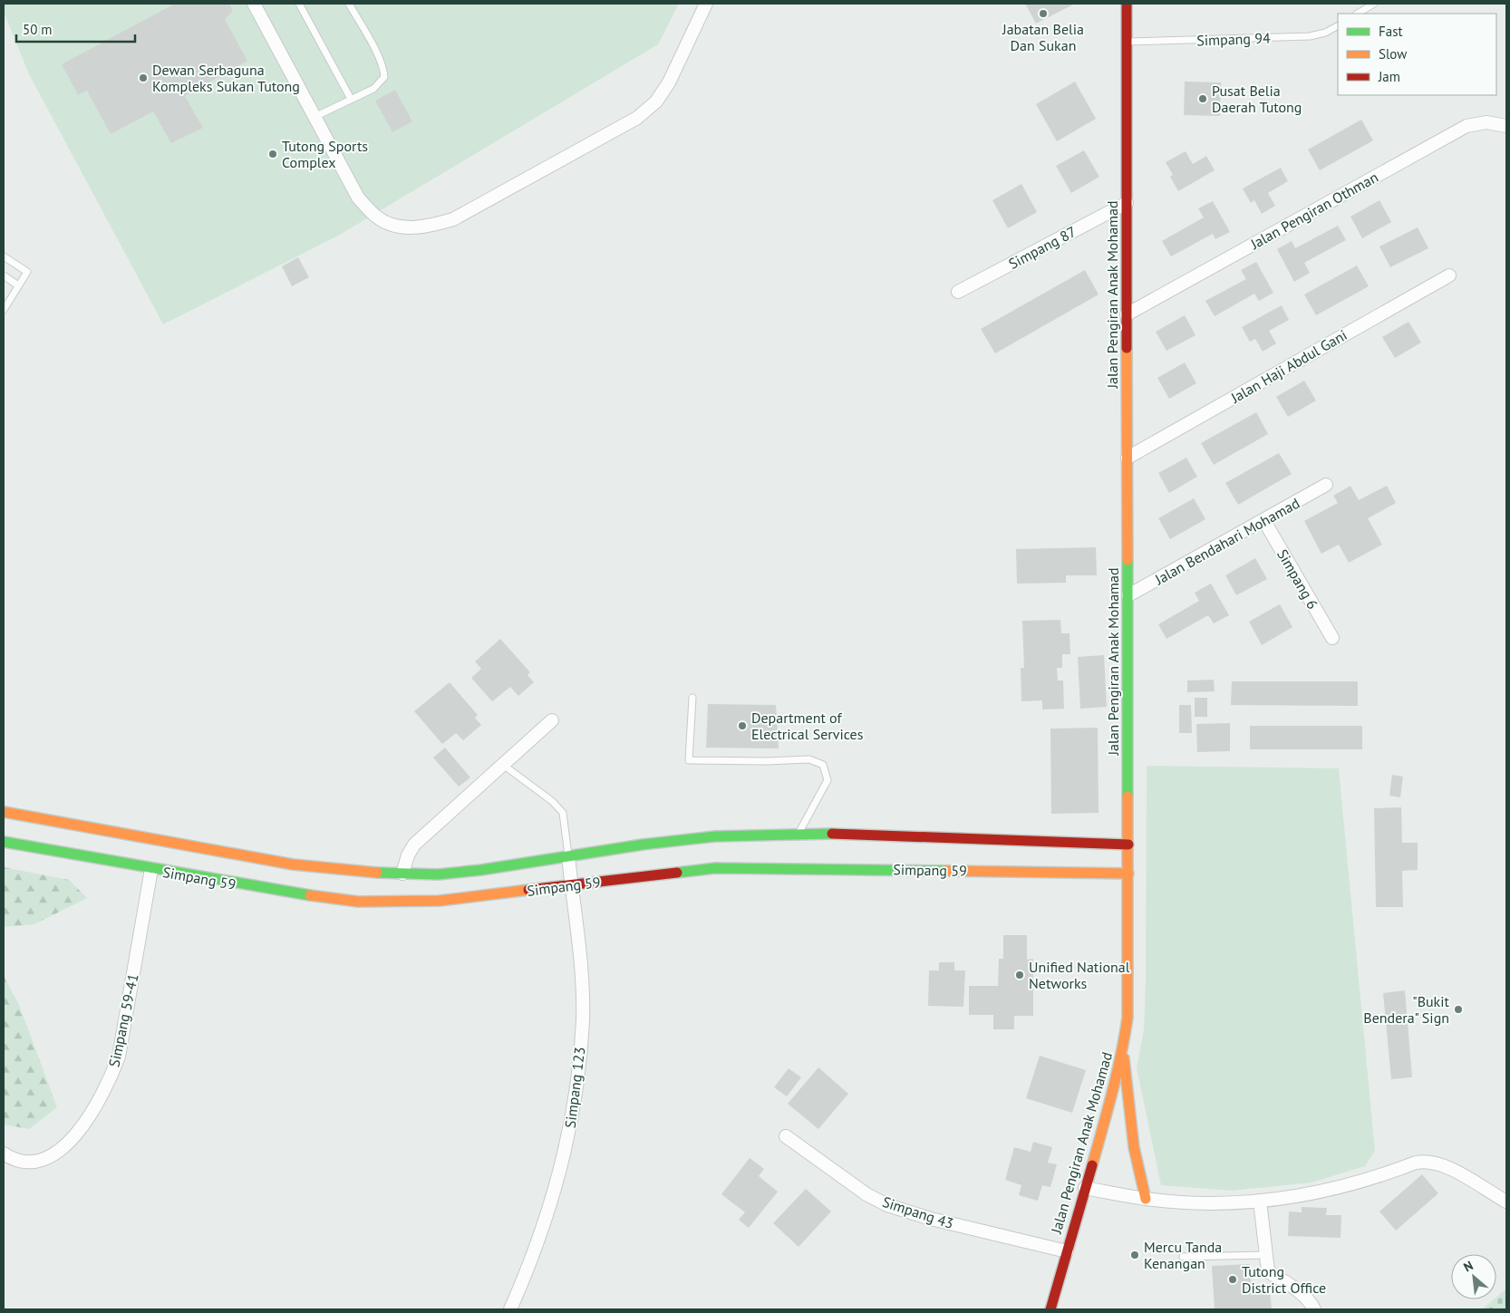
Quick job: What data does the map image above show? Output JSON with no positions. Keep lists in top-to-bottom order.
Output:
{
  "streets": {
    "street": [
      "Jalan Pengiran Othman",
      "Simpang 87",
      "Jalan Pengiran Anak Mohamad",
      "Jalan Haji Abdul Gani",
      "Jalan Bendahari Mohamad",
      "Simpang 6",
      "Simpang 59",
      "Simpang 59-41",
      "Simpang 123",
      "Simpang 43"
    ],
    "lane": ["Simpang 94"]
  },
  "crossings": [
    ["Simpang 94", "Jalan Pengiran Anak Mohamad"],
    ["Jalan Pengiran Othman", "Jalan Pengiran Anak Mohamad"],
    ["Simpang 87", "Jalan Pengiran Anak Mohamad"],
    ["Jalan Pengiran Anak Mohamad", "Jalan Haji Abdul Gani"],
    ["Jalan Pengiran Anak Mohamad", "Jalan Bendahari Mohamad"],
    ["Jalan Pengiran Anak Mohamad", "Simpang 59"],
    ["Jalan Pengiran Anak Mohamad", "Simpang 43"],
    ["Jalan Bendahari Mohamad", "Simpang 6"],
    ["Simpang 59", "Simpang 59-41"],
    ["Simpang 59", "Simpang 123"]
  ],
  "places": [
    "Jabatan Belia Dan Sukan",
    "Dewan Serbaguna Kompleks Sukan Tutong",
    "Pusat Belia Daerah Tutong",
    "Tutong Sports Complex",
    "Department of Electrical Services",
    "Unified National Networks",
    "\"Bukit Bendera\" Sign",
    "Mercu Tanda Kenangan",
    "Tutong District Office"
  ],
  "legend": ["Fast", "Slow", "Jam"],
  "scale_bar": "50 m",
  "north": "top left"
}
